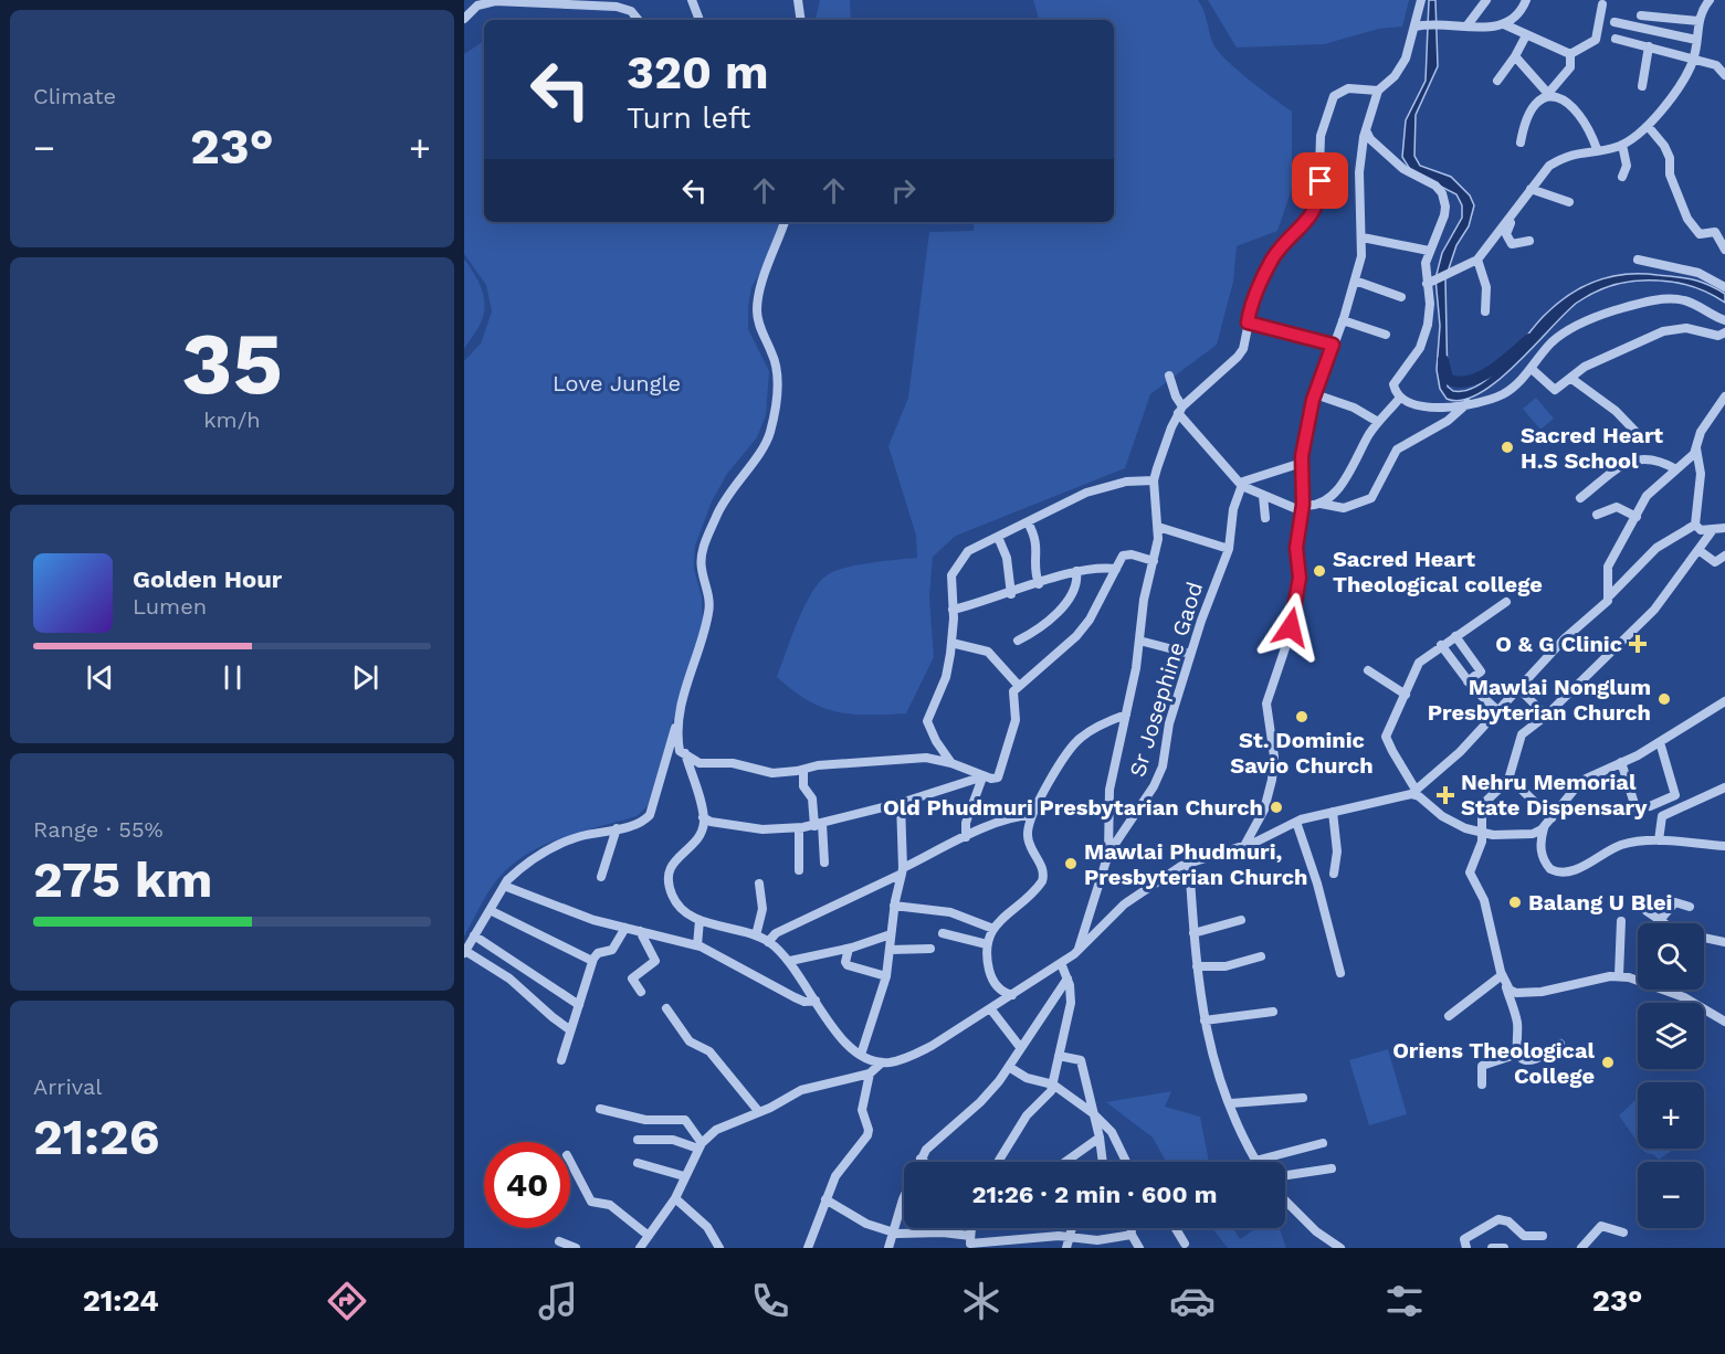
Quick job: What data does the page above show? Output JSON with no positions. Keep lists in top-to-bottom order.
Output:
{
  "streets": {
    "street": ["Sr Josephine Gaod"]
  },
  "parks": ["Love Jungle"],
  "places": {
    "other": [
      "Sacred Heart H.S School",
      "Sacred Heart Theological college",
      "Mawlai Nonglum Presbyterian Church",
      "St. Dominic Savio Church",
      "Old Phudmuri Presbytarian Church",
      "Mawlai Phudmuri, Presbyterian Church",
      "Balang U Blei",
      "Oriens Theological College"
    ],
    "health": ["O & G Clinic", "Nehru Memorial State Dispensary"]
  },
  "page": {
    "tile": [
      "Climate",
      ["35", "km/h"],
      ["Range · 55%", "275 km"],
      ["Arrival", "21:26"]
    ],
    "turn": ["320 m", "Turn left"],
    "heat": ["−", "23°", "+"],
    "song": ["Golden Hour", "Lumen"],
    "map_buttons": ["+", "−"],
    "limit": "40",
    "trip": "21:26 · 2 min · 600 m",
    "tabs": ["21:24", "23°"]
  }
}
